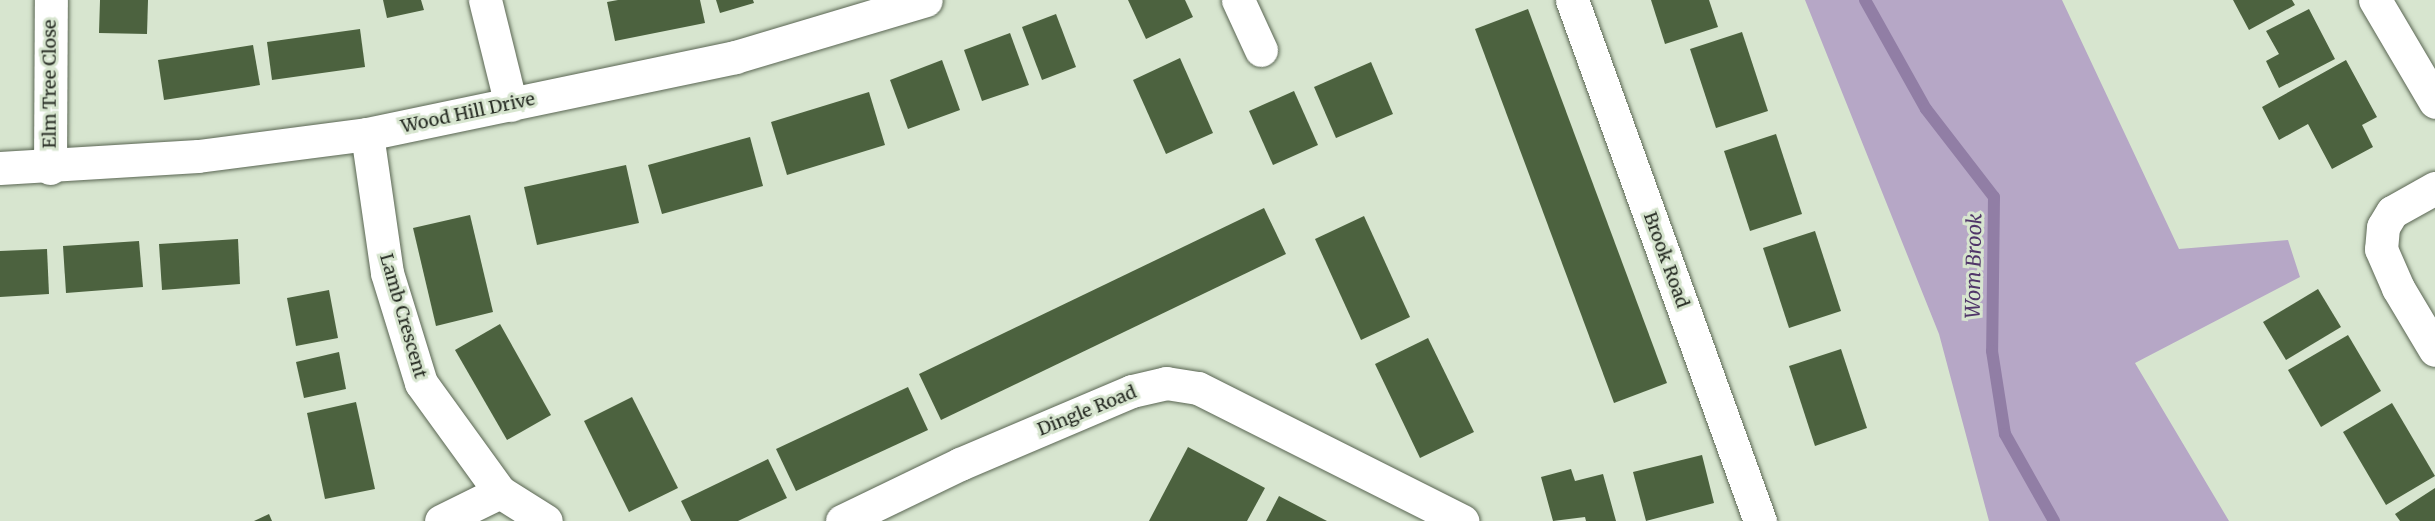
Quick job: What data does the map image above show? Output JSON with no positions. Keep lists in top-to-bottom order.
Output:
{
  "streets": {
    "street": [
      "Elm Tree Close",
      "Wood Hill Drive",
      "Brook Road",
      "Lamb Crescent",
      "Dingle Road"
    ]
  },
  "crossings": [
    ["Elm Tree Close", "Wood Hill Drive"],
    ["Wood Hill Drive", "Lamb Crescent"]
  ],
  "water": ["Wom Brook"]
}
